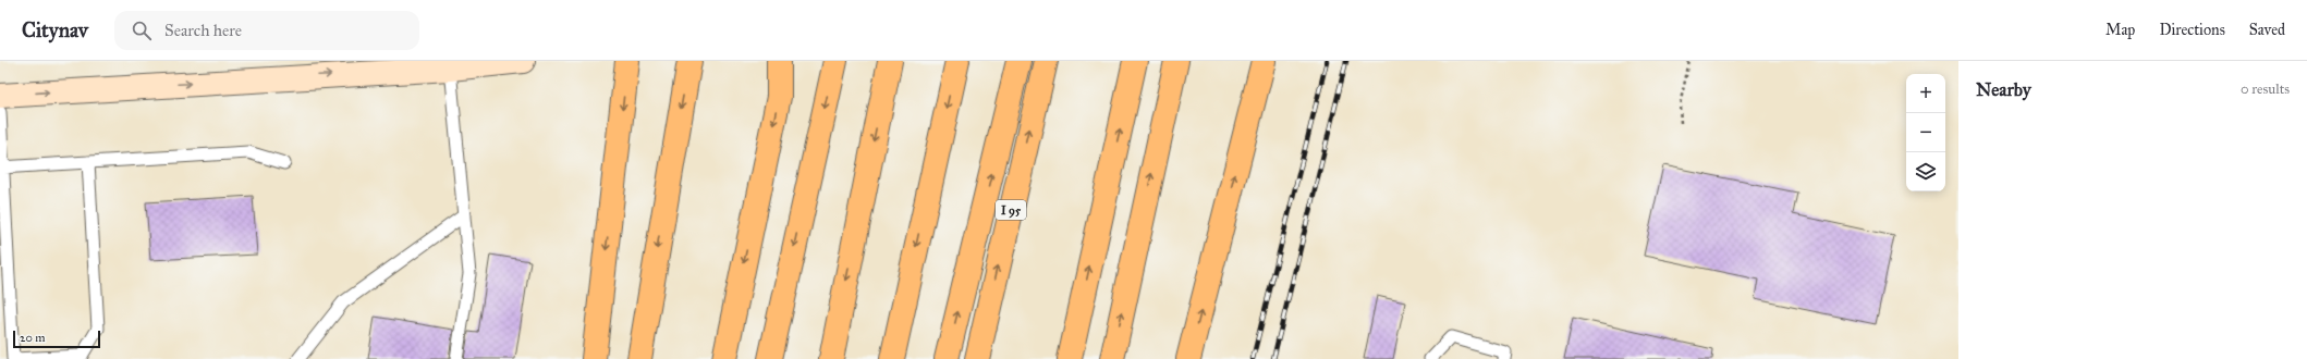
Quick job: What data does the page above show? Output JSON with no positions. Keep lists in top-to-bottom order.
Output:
{
  "streets": {
    "highway": ["I 95"]
  },
  "scale_bar": "20 m",
  "page": {
    "header": "Citynav",
    "search": "Search here",
    "nav": ["Map", "Directions", "Saved"],
    "heading": ["Nearby", "0 results"],
    "map_buttons": ["+", "−"],
    "scale": "20 m"
  }
}
